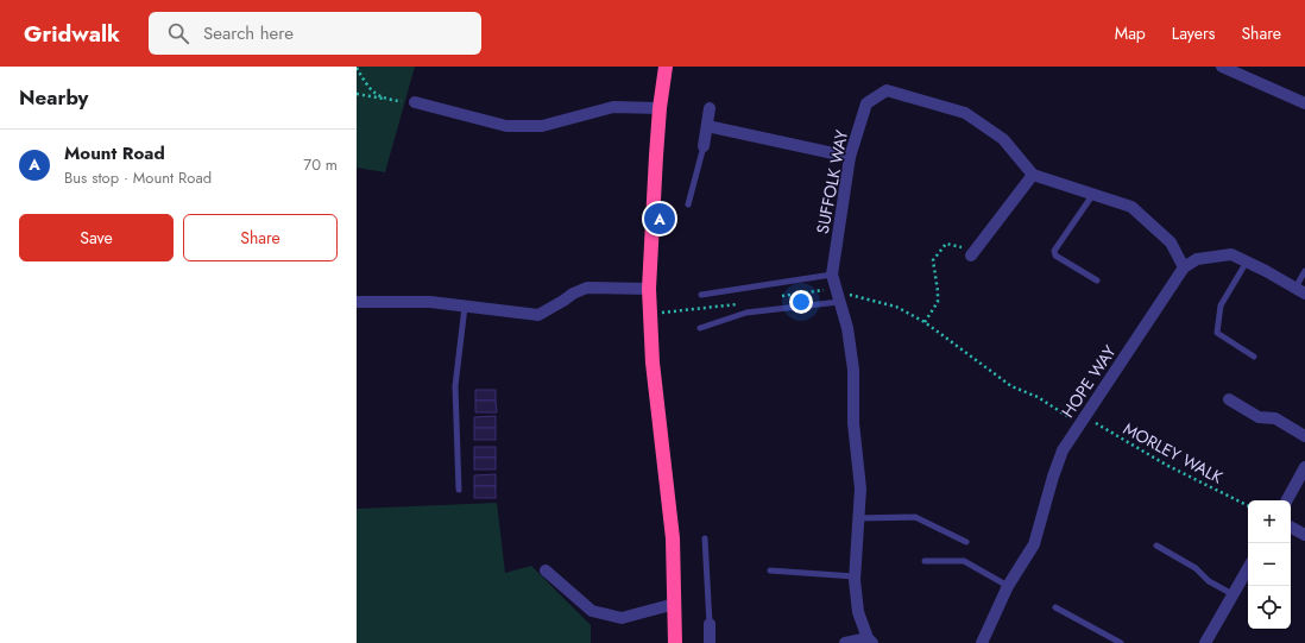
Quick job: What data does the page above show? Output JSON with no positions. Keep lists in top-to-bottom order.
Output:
{
  "streets": {
    "street": ["SUFFOLK WAY", "HOPE WAY"],
    "path": ["MORLEY WALK"]
  },
  "crossings": [
    ["SUFFOLK WAY", "MORLEY WALK"],
    ["HOPE WAY", "MORLEY WALK"]
  ],
  "page": {
    "header": "Gridwalk",
    "search": "Search here",
    "nav": ["Map", "Layers", "Share"],
    "heading": "Nearby",
    "list": [
      {
        "mark": "A",
        "name": "Mount Road",
        "note": "Bus stop · Mount Road",
        "value": "70 m"
      }
    ],
    "buttons": ["Save", "Share"],
    "pins": "A",
    "map_buttons": ["+", "−"]
  }
}
